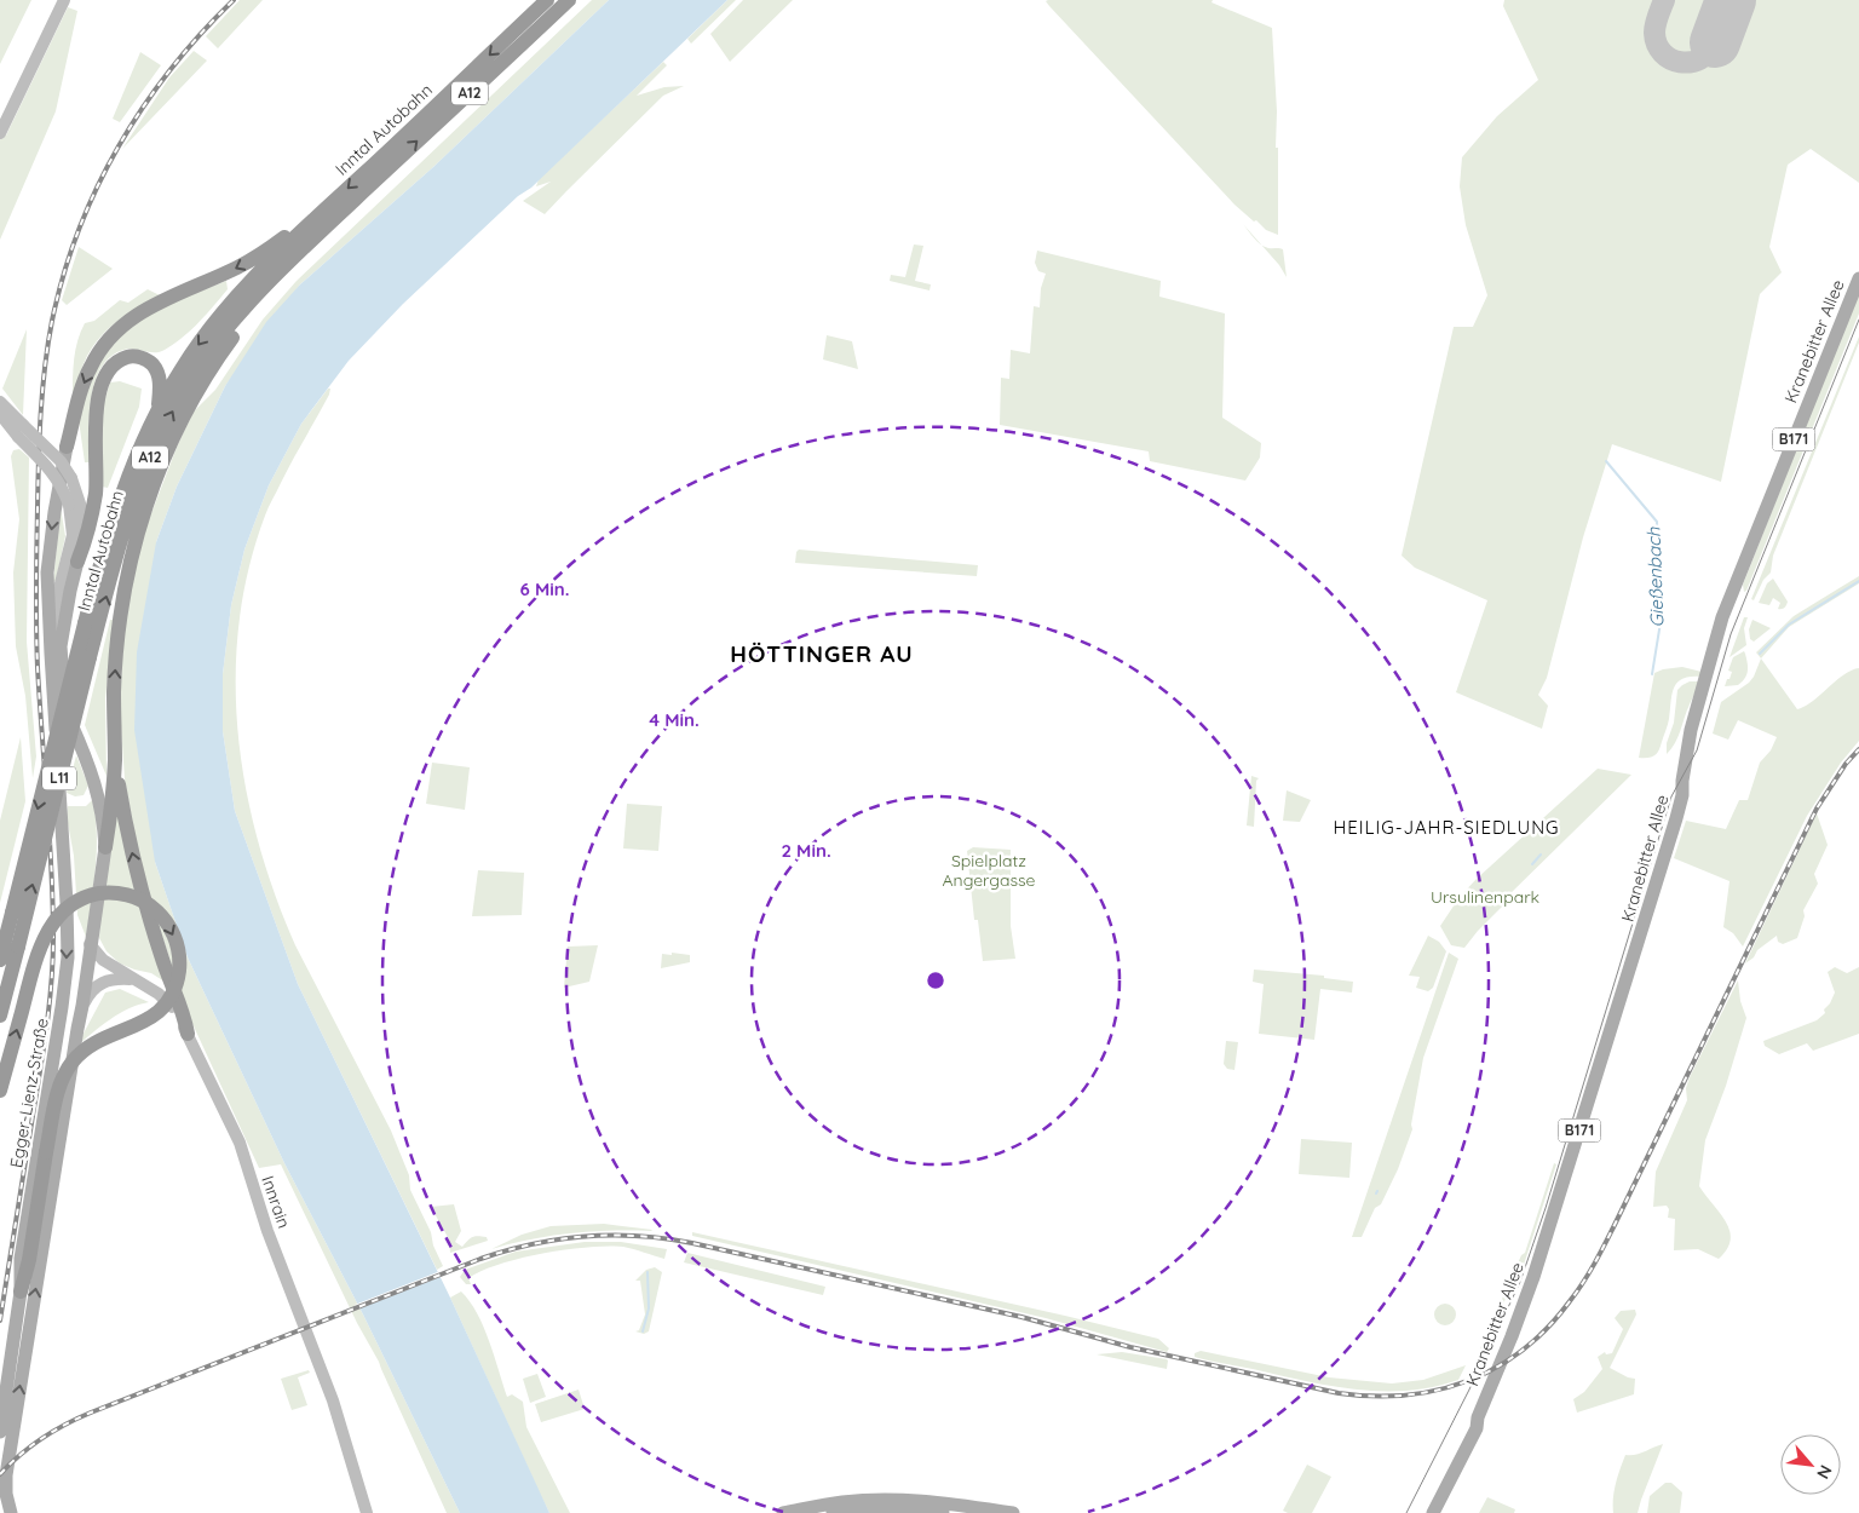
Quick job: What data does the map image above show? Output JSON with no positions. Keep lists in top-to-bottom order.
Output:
{
  "streets": {
    "highway": ["A12", "Inntal Autobahn"],
    "main road": [
      "Kranebitter Allee",
      "B171",
      "L11",
      "Egger-Lienz-Straße",
      "Innrain"
    ]
  },
  "crossings": [
    ["Kranebitter Allee", "B171"],
    ["L11", "Egger-Lienz-Straße"],
    ["L11", "Innrain"],
    ["Egger-Lienz-Straße", "Innrain"]
  ],
  "districts": ["HÖTTINGER AU", "HEILIG-JAHR-SIEDLUNG"],
  "water": ["Gießenbach"],
  "parks": ["Spielplatz Angergasse", "Ursulinenpark"],
  "north": "bottom right",
  "rings": ["6 Min.", "4 Min.", "2 Min."]
}
